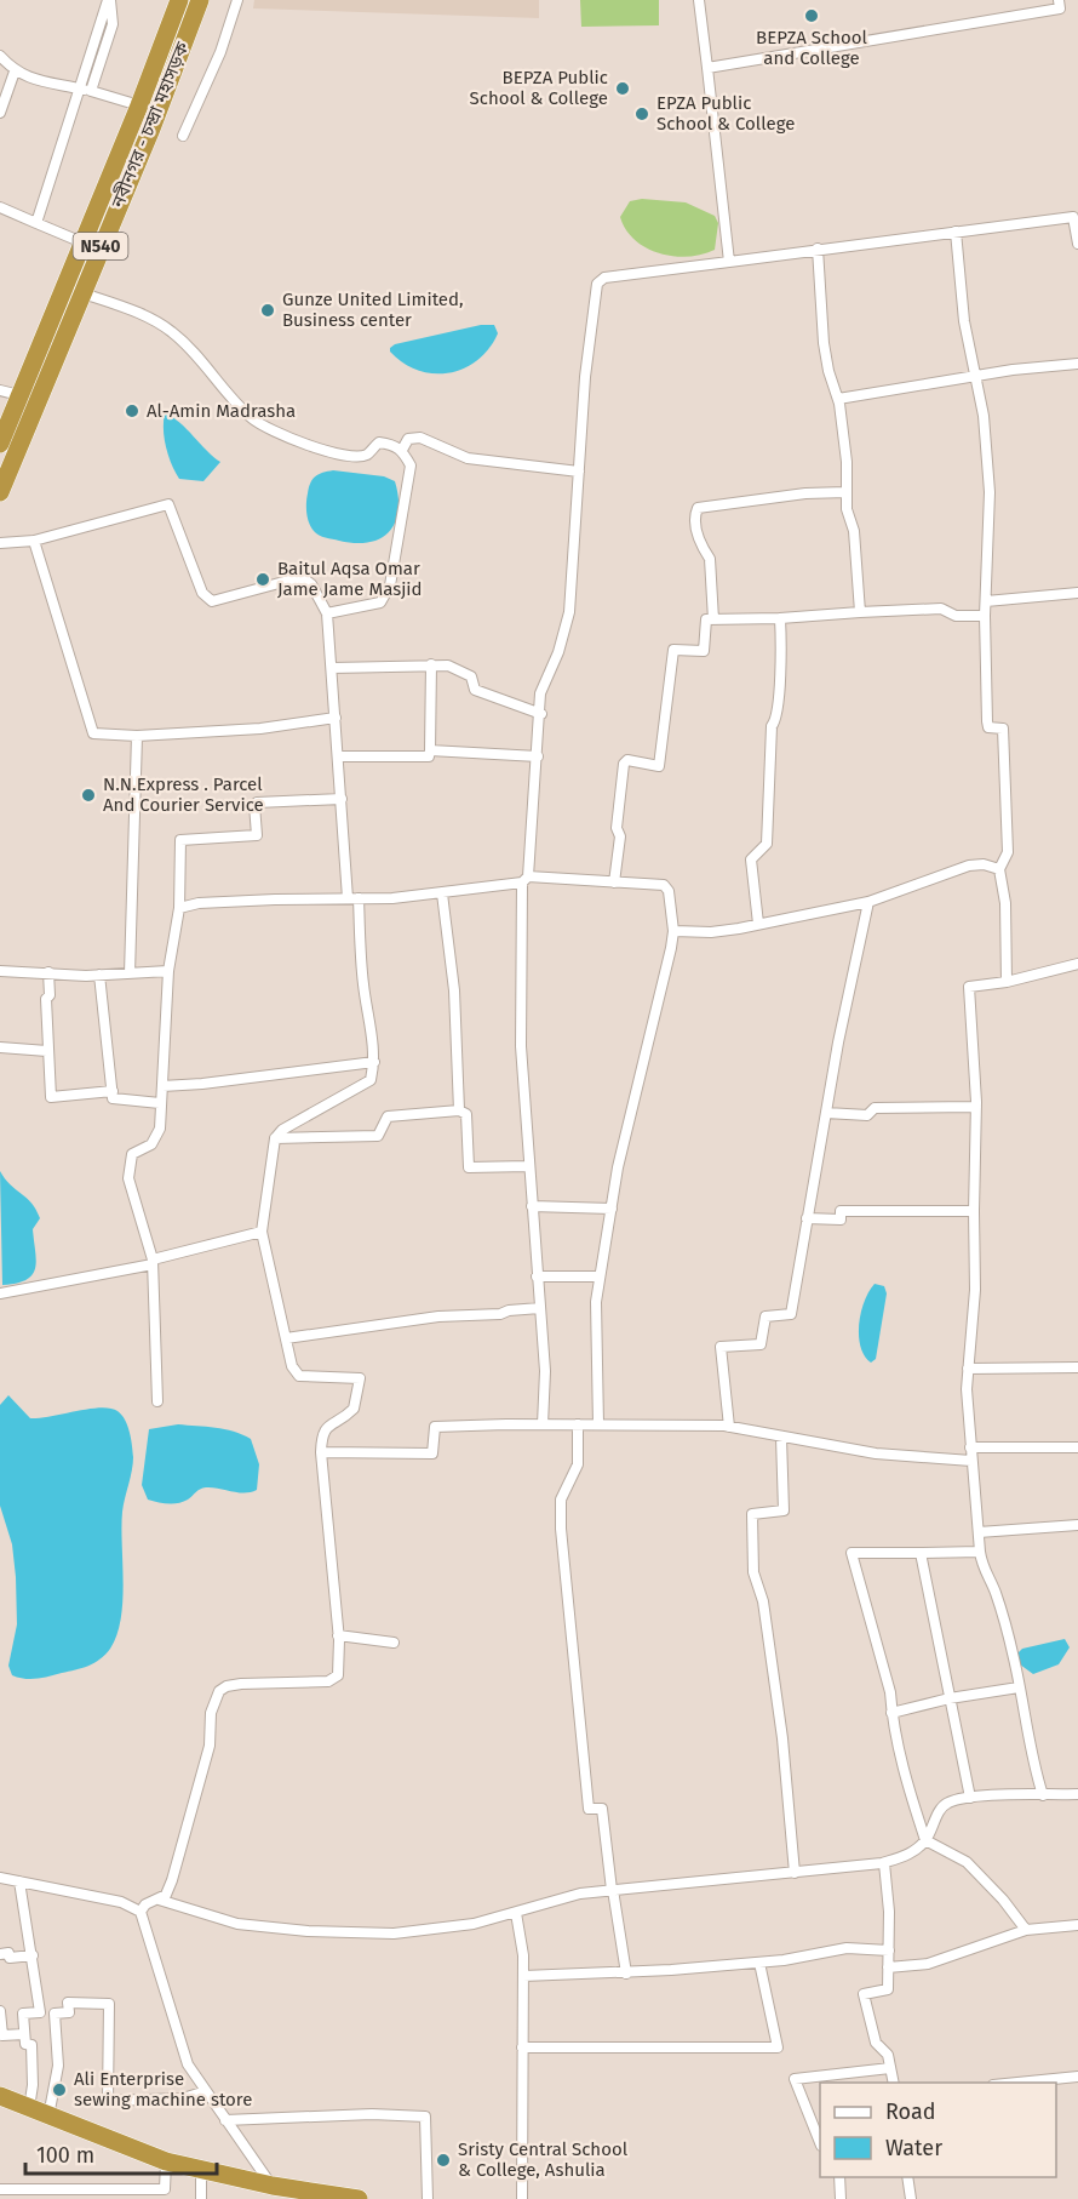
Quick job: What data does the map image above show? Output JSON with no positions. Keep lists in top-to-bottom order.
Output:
{
  "streets": {
    "highway": ["নবীনগর - চন্দ্রা মহাসড়ক", "N540"]
  },
  "places": [
    "BEPZA School and College",
    "BEPZA Public School & College",
    "EPZA Public School & College",
    "Gunze United Limited, Business center",
    "Al-Amin Madrasha",
    "Baitul Aqsa Omar Jame Jame Masjid",
    "N.N.Express . Parcel And Courier Service",
    "Ali Enterprise sewing machine store",
    "Sristy Central School & College, Ashulia"
  ],
  "legend": ["Road", "Water"],
  "scale_bar": "100 m"
}
